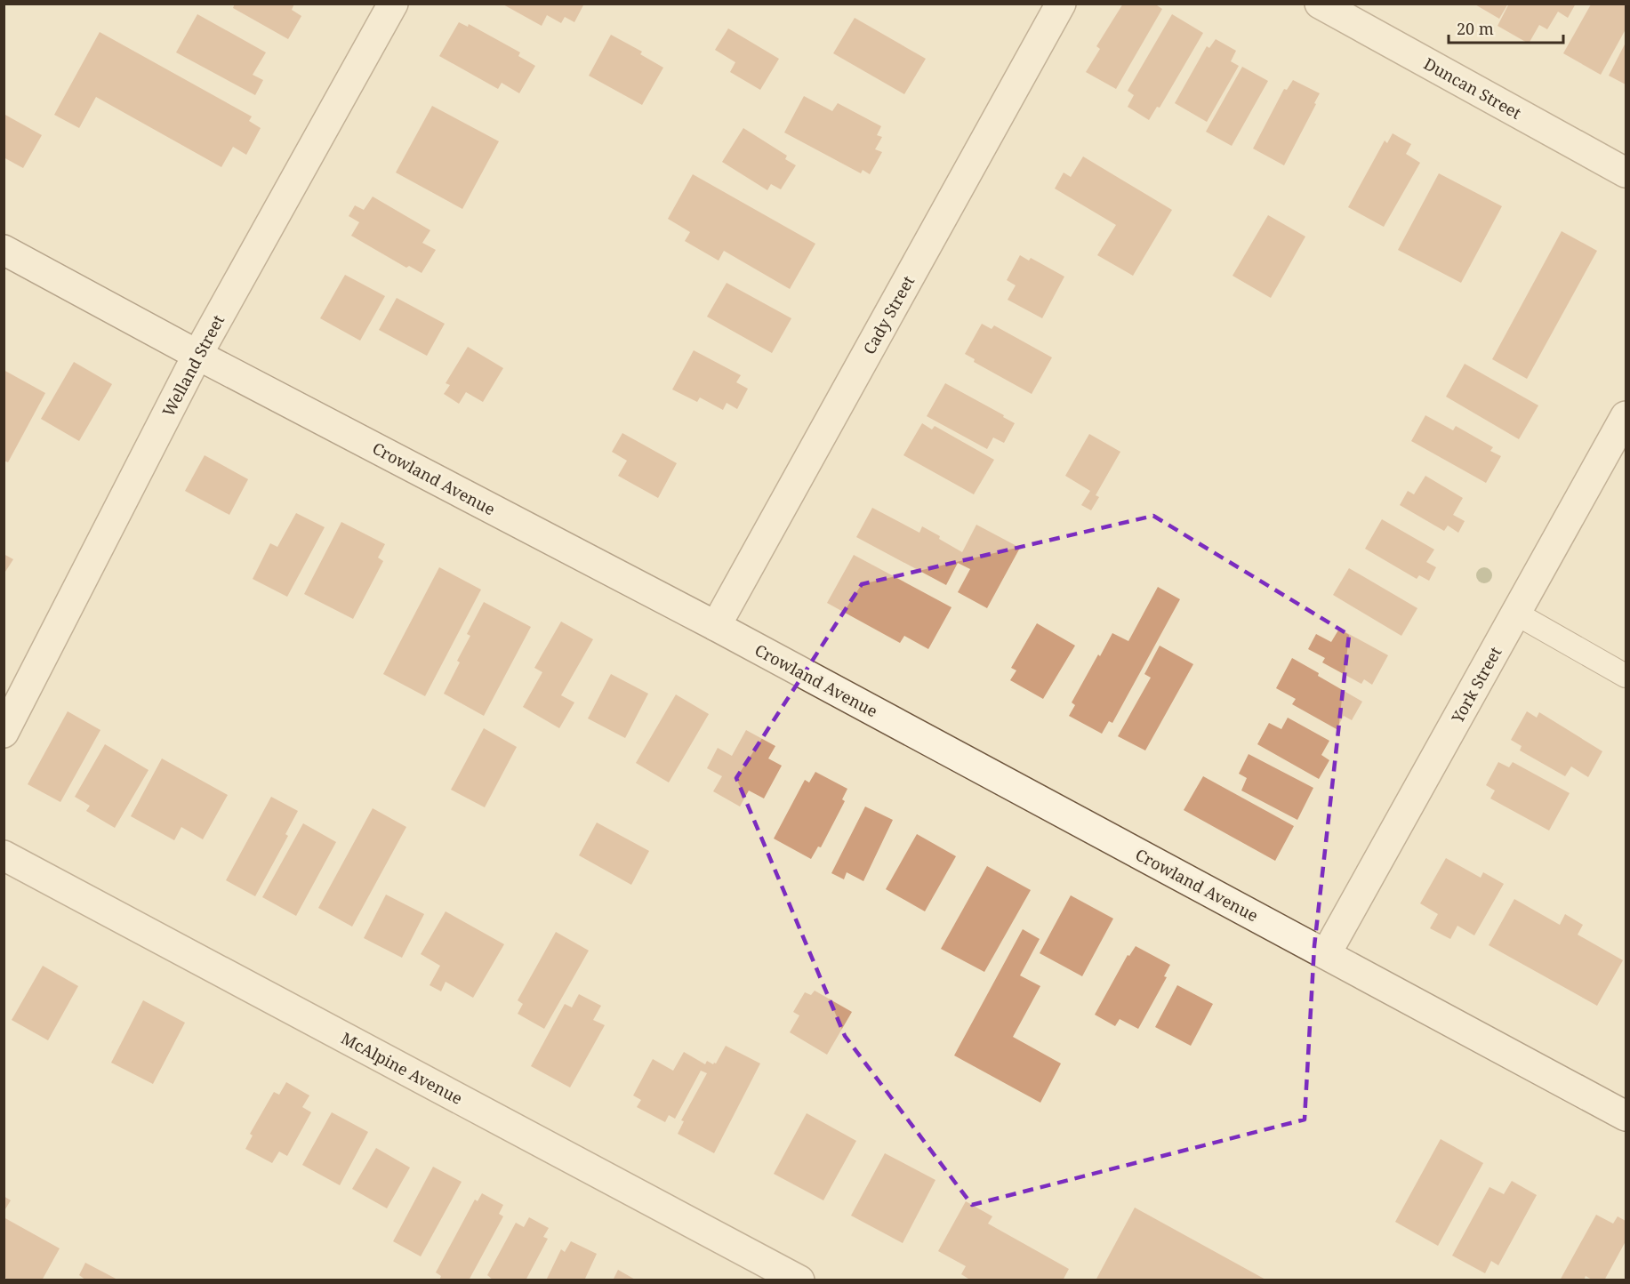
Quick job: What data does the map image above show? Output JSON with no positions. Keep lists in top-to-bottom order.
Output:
{
  "streets": {
    "street": [
      "Duncan Street",
      "Cady Street",
      "Welland Street",
      "Crowland Avenue",
      "York Street",
      "McAlpine Avenue"
    ]
  },
  "crossings": [
    ["Cady Street", "Crowland Avenue"],
    ["Welland Street", "Crowland Avenue"],
    ["Crowland Avenue", "York Street"]
  ],
  "scale_bar": "20 m"
}
